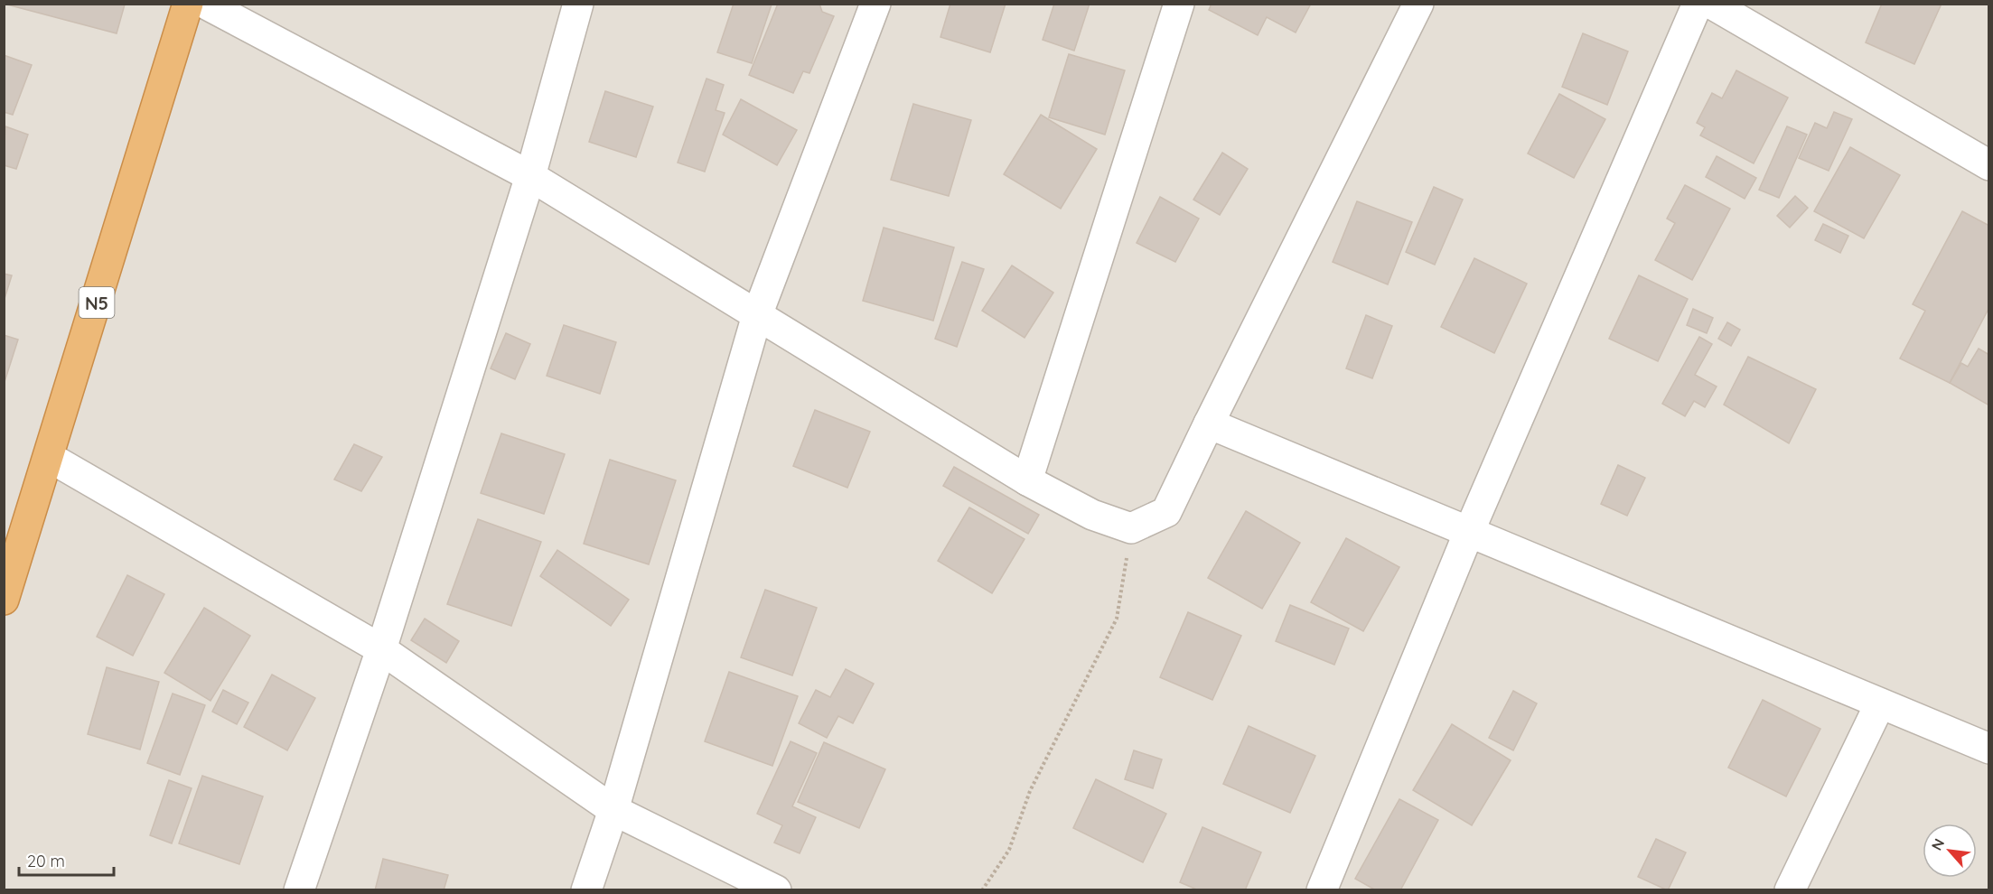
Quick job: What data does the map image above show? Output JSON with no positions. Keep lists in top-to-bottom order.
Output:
{
  "streets": {
    "highway": ["N5"]
  },
  "scale_bar": "20 m",
  "north": "top left"
}
